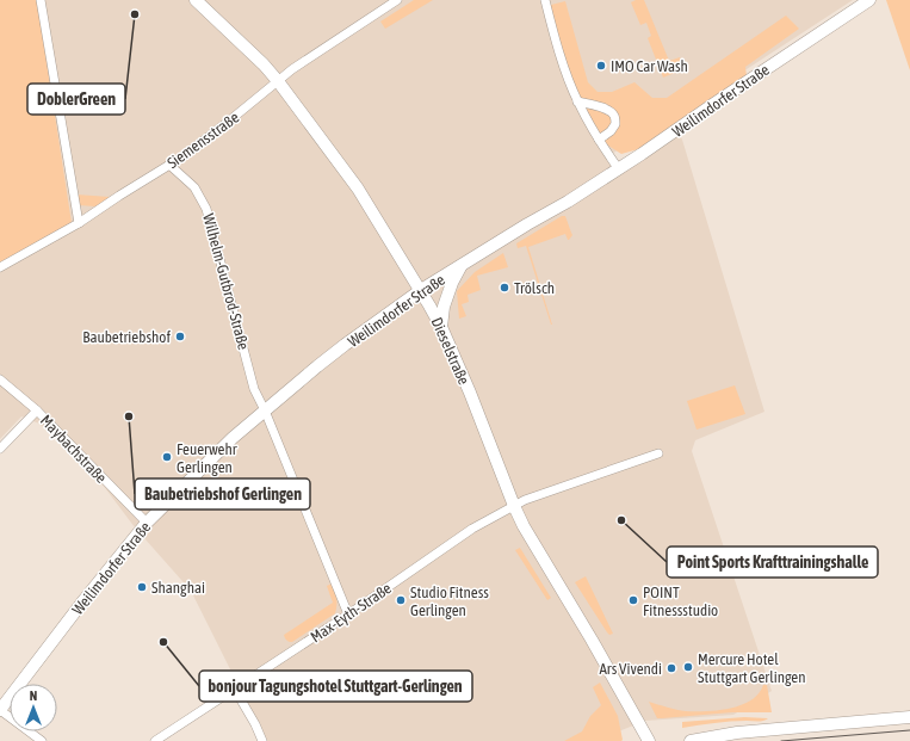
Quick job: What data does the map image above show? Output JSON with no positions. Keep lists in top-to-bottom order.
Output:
{
  "streets": {
    "main road": ["Weilimdorfer Straße", "Dieselstraße"],
    "street": [
      "Siemensstraße",
      "Wilhelm-Gutbrod-Straße",
      "Maybachstraße",
      "Max-Eyth-Straße"
    ]
  },
  "crossings": [
    ["Weilimdorfer Straße", "Wilhelm-Gutbrod-Straße"],
    ["Weilimdorfer Straße", "Dieselstraße"],
    ["Weilimdorfer Straße", "Maybachstraße"],
    ["Siemensstraße", "Wilhelm-Gutbrod-Straße"],
    ["Siemensstraße", "Dieselstraße"],
    ["Wilhelm-Gutbrod-Straße", "Max-Eyth-Straße"],
    ["Dieselstraße", "Max-Eyth-Straße"]
  ],
  "places": [
    "DoblerGreen",
    "IMO Car Wash",
    "Trölsch",
    "Baubetriebshof",
    "Baubetriebshof Gerlingen",
    "Feuerwehr Gerlingen",
    "Point Sports Krafttrainingshalle",
    "Shanghai",
    "Studio Fitness Gerlingen",
    "POINT Fitnessstudio",
    "bonjour Tagungshotel Stuttgart-Gerlingen",
    "Mercure Hotel Stuttgart Gerlingen",
    "Ars Vivendi"
  ],
  "north": "top"
}
